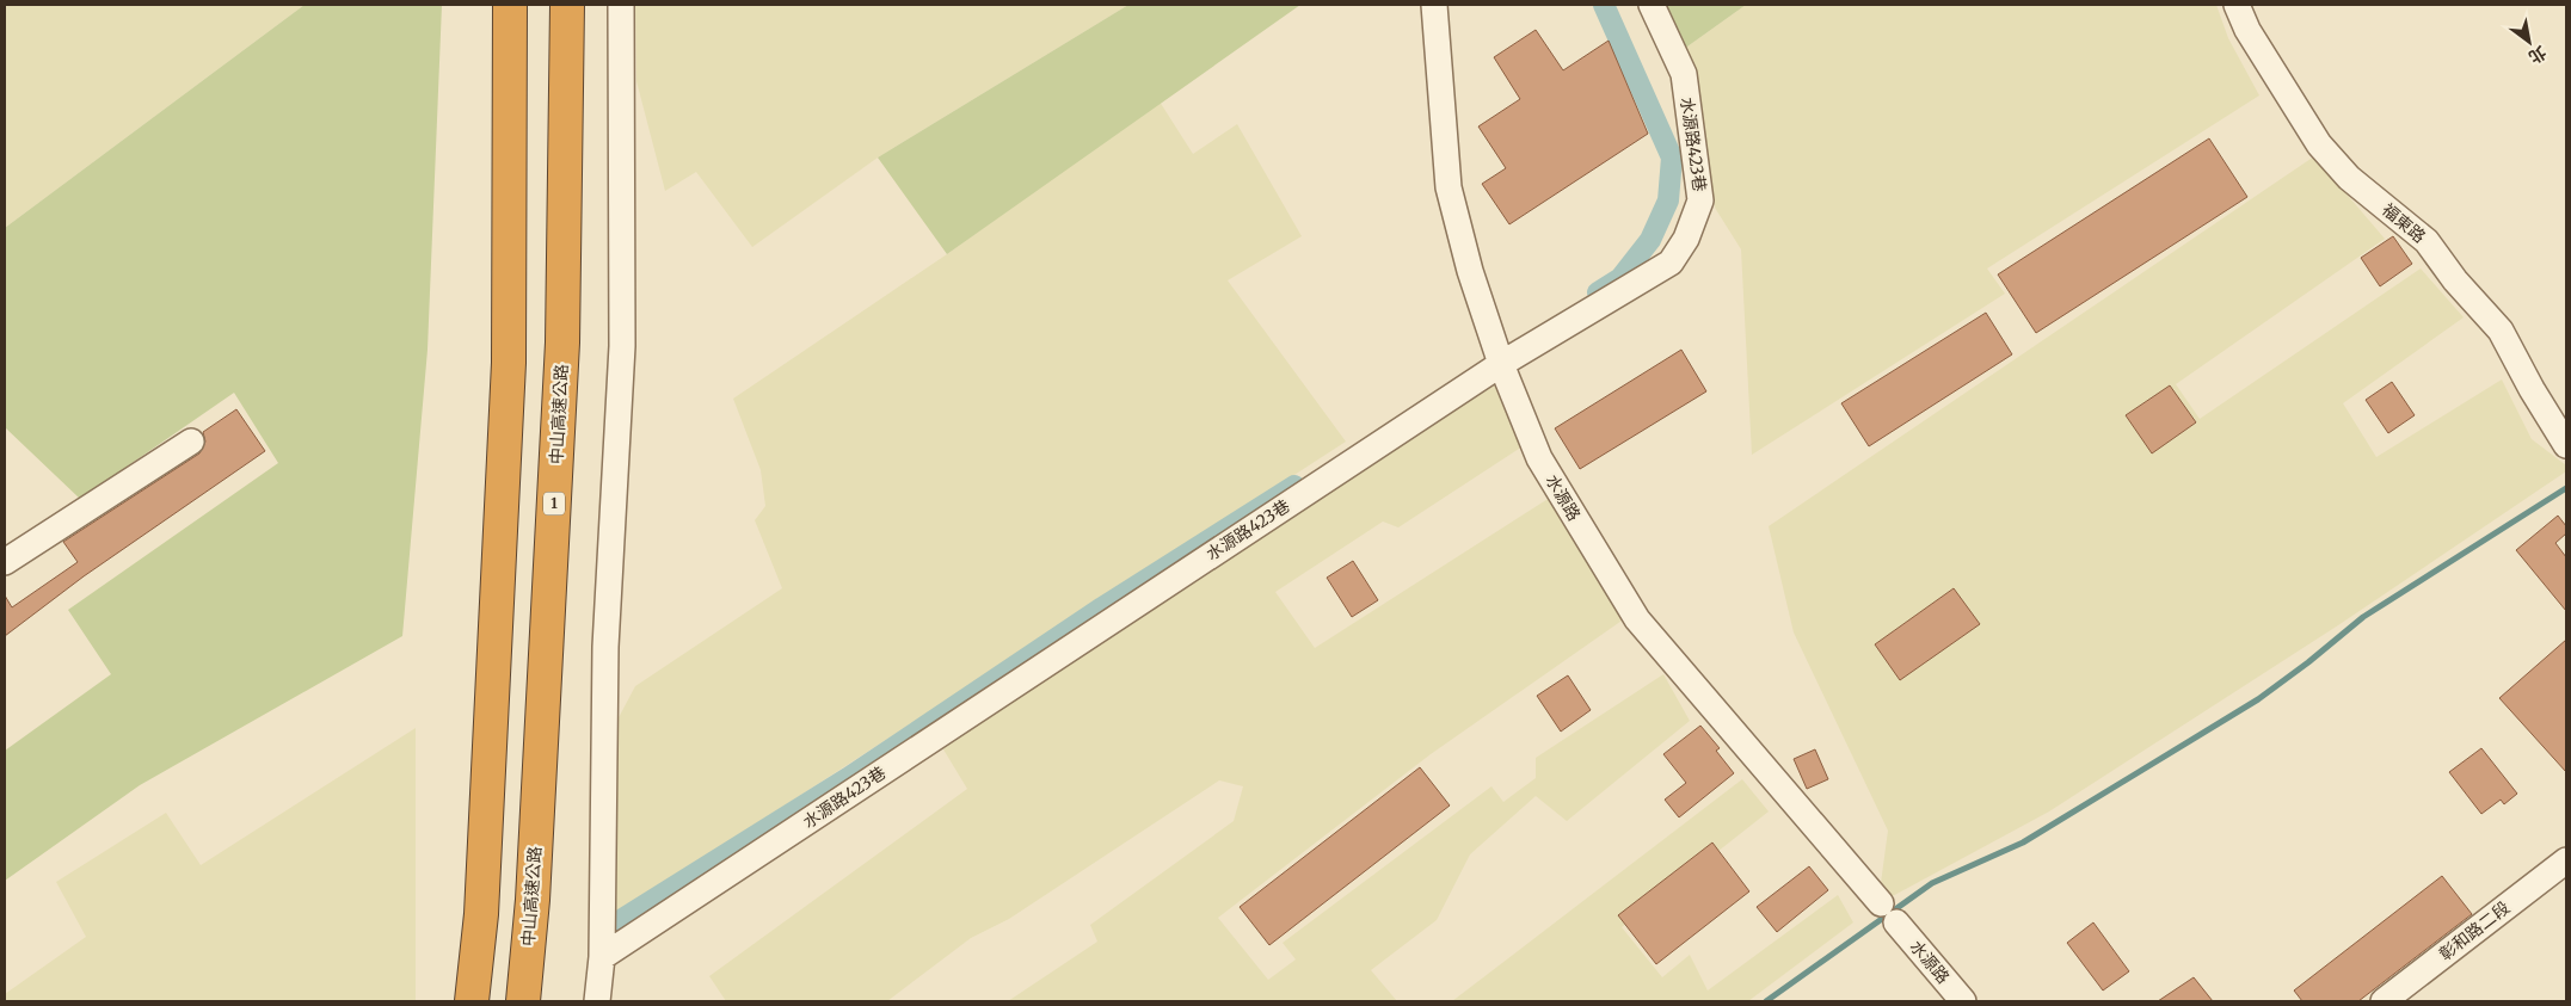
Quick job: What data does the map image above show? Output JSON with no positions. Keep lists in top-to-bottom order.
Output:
{
  "streets": {
    "highway": ["中山高速公路", "1"],
    "street": [
      "水源路423巷",
      "福東路",
      "水源路",
      "彰和路二段"
    ]
  },
  "crossings": [
    ["水源路423巷", "水源路"]
  ],
  "north": "bottom right"
}
